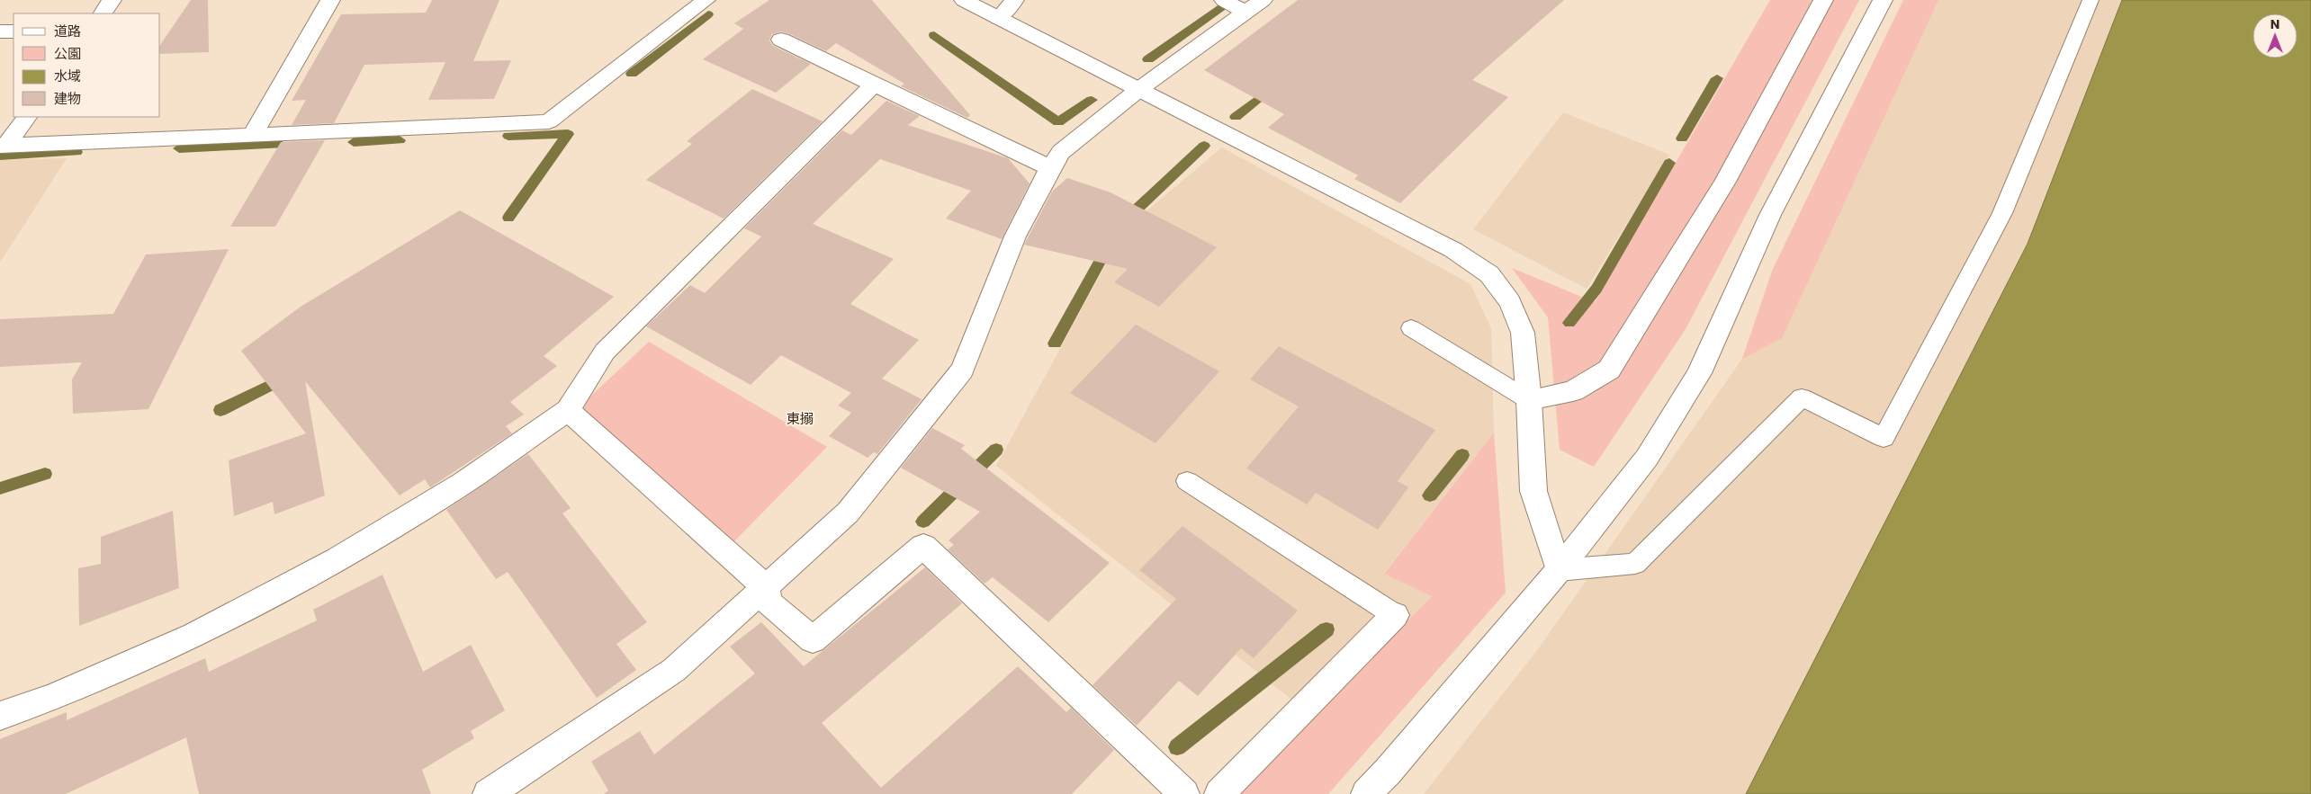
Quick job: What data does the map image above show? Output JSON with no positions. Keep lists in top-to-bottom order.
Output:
{
  "districts": ["東搦"],
  "legend": [
    "道路",
    "公園",
    "水域",
    "建物"
  ],
  "north": "top"
}
